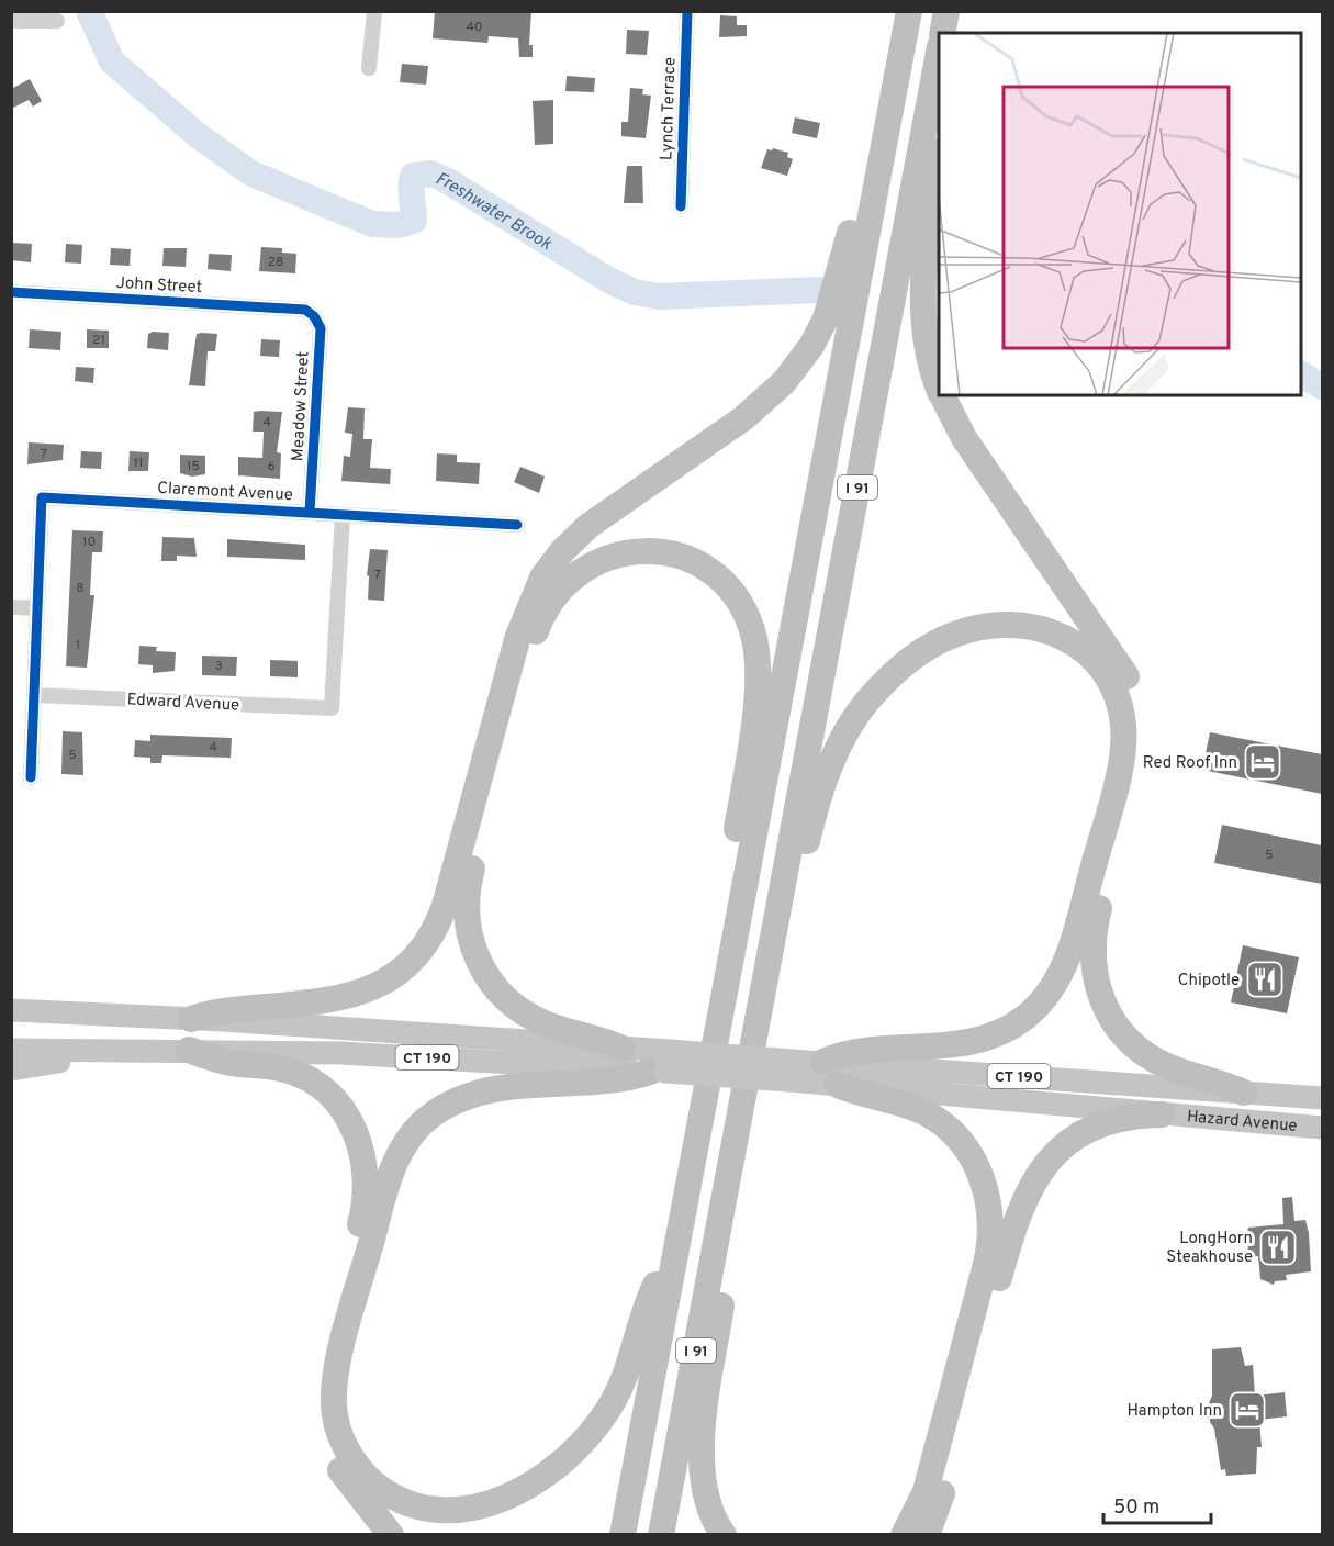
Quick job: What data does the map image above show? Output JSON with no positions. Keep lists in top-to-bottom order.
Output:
{
  "streets": {
    "highway": ["I 91"],
    "main road": ["CT 190", "Hazard Avenue"],
    "street": [
      "Lynch Terrace",
      "John Street",
      "Meadow Street",
      "Claremont Avenue",
      "Edward Avenue"
    ]
  },
  "crossings": [
    ["John Street", "Meadow Street"],
    ["Meadow Street", "Claremont Avenue"],
    ["Claremont Avenue", "Edward Avenue"],
    ["CT 190", "Hazard Avenue"]
  ],
  "water": ["Freshwater Brook"],
  "places": {
    "hotel": ["Red Roof Inn", "Hampton Inn"],
    "restaurant": ["Chipotle", "LongHorn Steakhouse"]
  },
  "house_numbers": [
    "40",
    "28",
    "21",
    "4",
    "7",
    "11",
    "15",
    "6",
    "10",
    "7",
    "8",
    "1",
    "3",
    "4",
    "5",
    "5"
  ],
  "scale_bar": "50 m"
}
